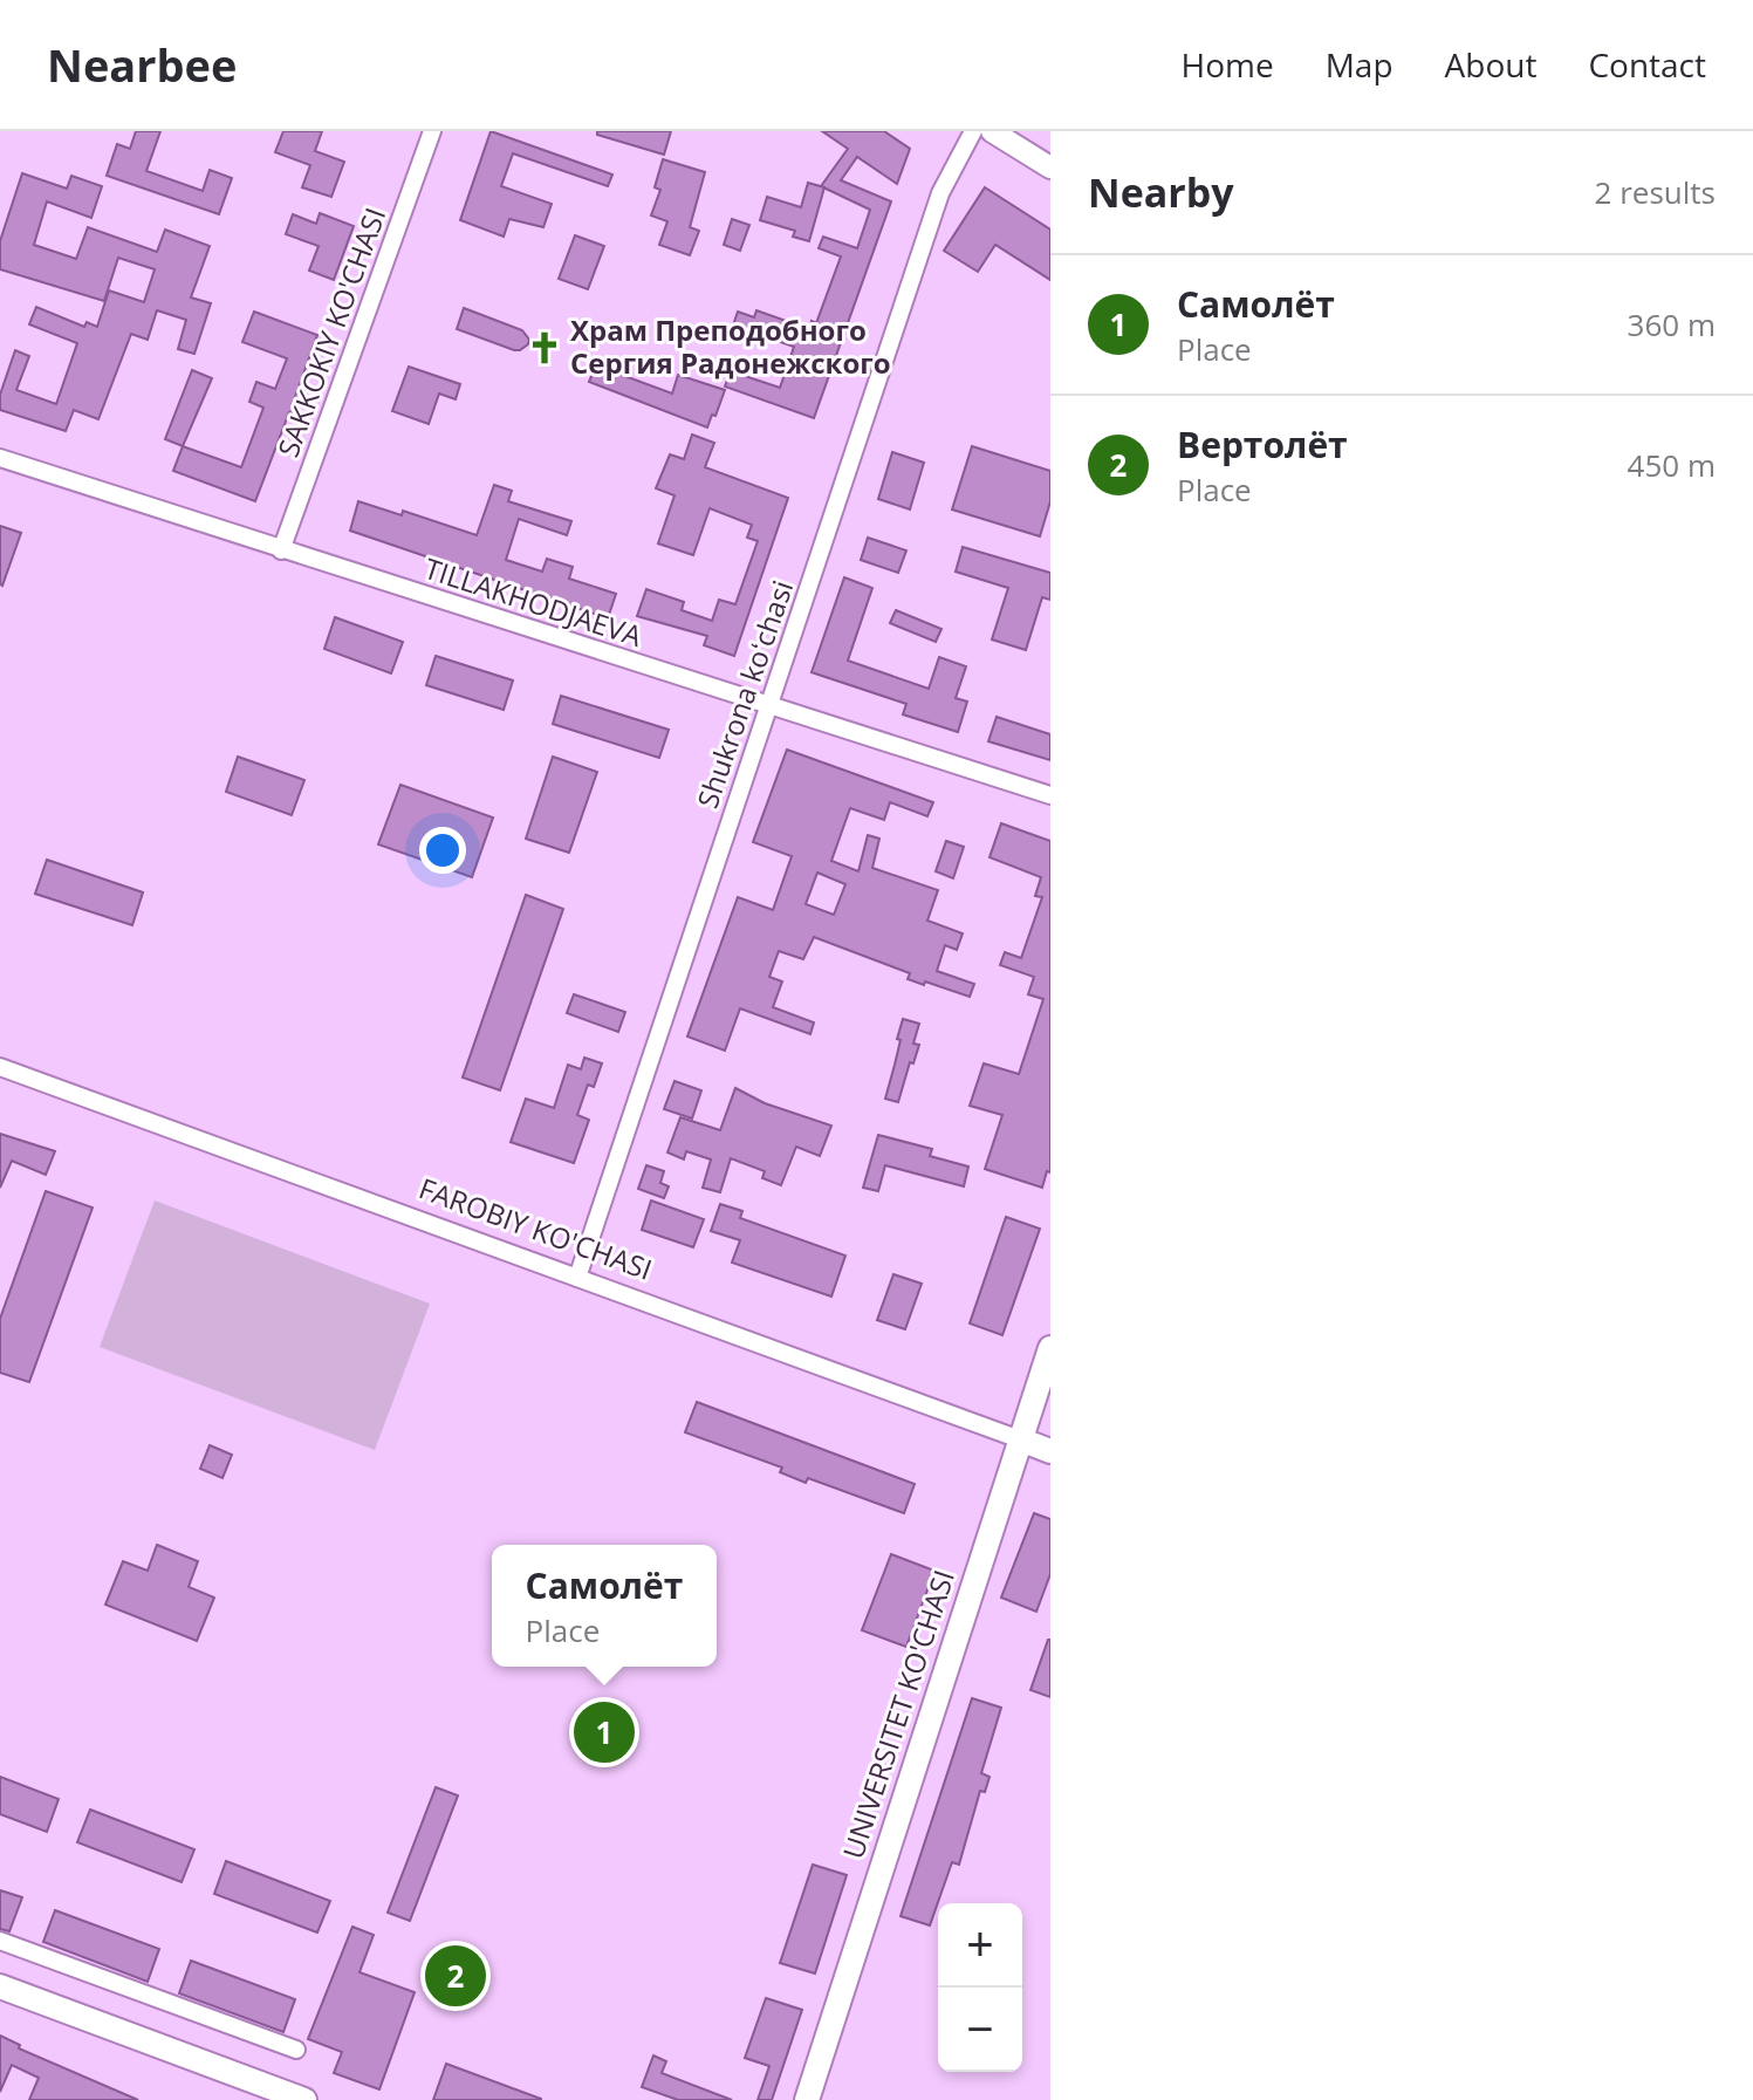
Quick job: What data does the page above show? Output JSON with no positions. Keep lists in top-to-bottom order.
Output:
{
  "streets": {
    "main road": ["FAROBIY KO'CHASI", "UNIVERSITET KO'CHASI"],
    "street": ["SAKKOKIY KO'CHASI", "TILLAKHODJAEVA", "Shukrona koʻchasi"]
  },
  "crossings": [
    ["SAKKOKIY KO'CHASI", "TILLAKHODJAEVA"],
    ["TILLAKHODJAEVA", "Shukrona koʻchasi"],
    ["Shukrona koʻchasi", "FAROBIY KO'CHASI"],
    ["FAROBIY KO'CHASI", "UNIVERSITET KO'CHASI"]
  ],
  "places": {
    "church": ["Храм Преподобного Сергия Радонежского"]
  },
  "page": {
    "header": "Nearbee",
    "nav": [
      "Home",
      "Map",
      "About",
      "Contact"
    ],
    "heading": ["Nearby", "2 results"],
    "list": [
      {
        "mark": "1",
        "name": "Самолёт",
        "note": "Place",
        "value": "360 m"
      },
      {
        "mark": "2",
        "name": "Вертолёт",
        "note": "Place",
        "value": "450 m"
      }
    ],
    "popup": ["Самолёт", "Place"],
    "pins": ["1", "2"],
    "map_buttons": ["+", "−"]
  }
}
